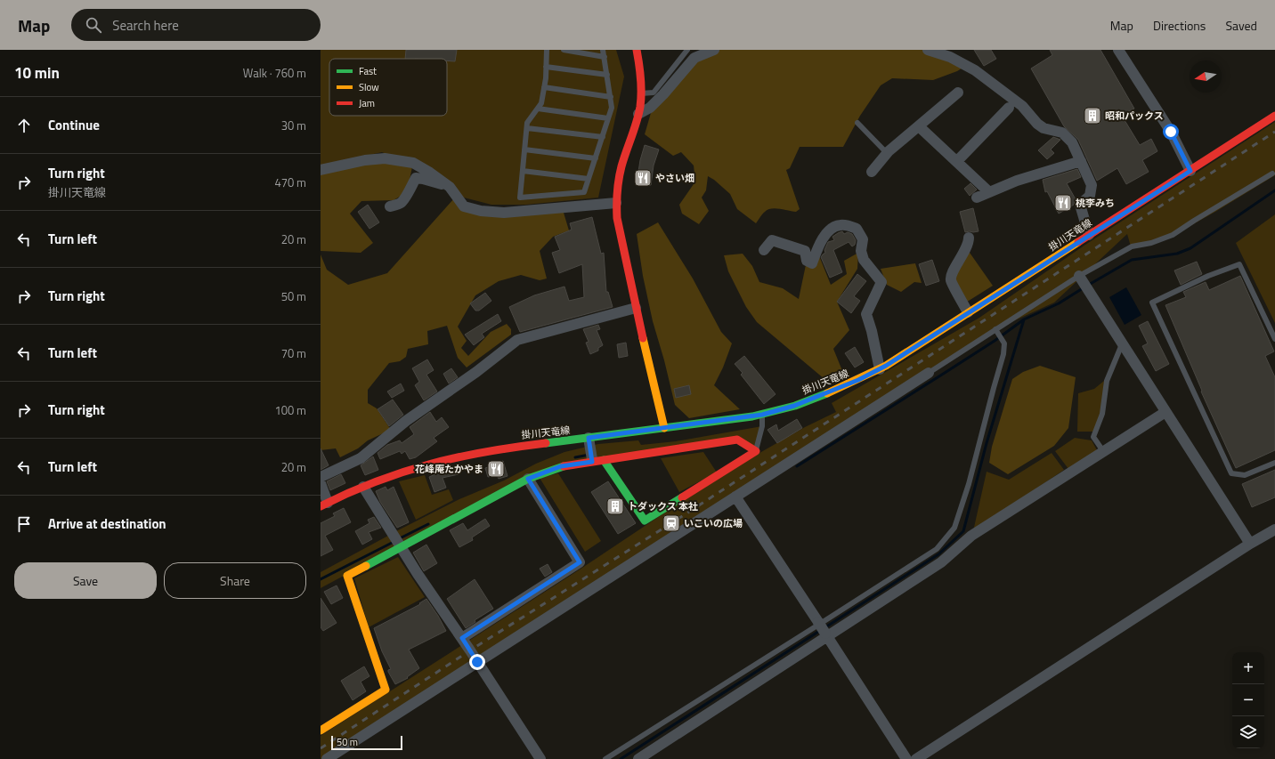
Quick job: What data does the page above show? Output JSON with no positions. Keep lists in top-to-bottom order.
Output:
{
  "streets": {
    "street": ["掛川天竜線"]
  },
  "places": {
    "building": ["昭和パックス", "トダックス 本社"],
    "restaurant": ["やさい畑", "桃李みち", "花峰庵たかやま"],
    "station": ["いこいの広場"]
  },
  "legend": ["Fast", "Slow", "Jam"],
  "scale_bar": "50 m",
  "north": "left",
  "page": {
    "header": "Map",
    "search": "Search here",
    "nav": ["Map", "Directions", "Saved"],
    "heading": ["10 min", "Walk · 760 m"],
    "list": [
      ["Continue", "30 m"],
      ["Turn right", "掛川天竜線", "470 m"],
      ["Turn left", "20 m"],
      ["Turn right", "50 m"],
      ["Turn left", "70 m"],
      ["Turn right", "100 m"],
      ["Turn left", "20 m"],
      "Arrive at destination"
    ],
    "buttons": ["Save", "Share"],
    "map_buttons": ["+", "−"],
    "scale": "50 m"
  }
}
